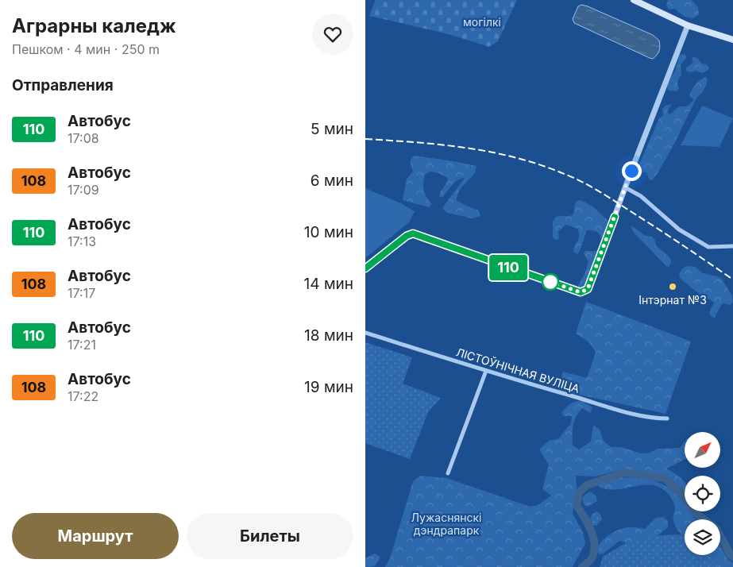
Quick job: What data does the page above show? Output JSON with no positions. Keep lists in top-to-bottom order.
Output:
{
  "streets": {
    "street": ["ЛІСТОЎНІЧНАЯ ВУЛІЦА"]
  },
  "parks": ["могілкі", "Лужаснянскі дэндрапарк"],
  "places": ["Інтэрнат №3"],
  "lines": ["bus line 110"],
  "north": "top right",
  "page": {
    "heading": [
      ["Аграрны каледж", "Пешком · 4 мин · 250 m"],
      "Отправления"
    ],
    "on_map": "110",
    "list": [
      {
        "mark": "110",
        "name": "Автобус",
        "note": "17:08",
        "value": "5 мин"
      },
      {
        "mark": "108",
        "name": "Автобус",
        "note": "17:09",
        "value": "6 мин"
      },
      {
        "mark": "110",
        "name": "Автобус",
        "note": "17:13",
        "value": "10 мин"
      },
      {
        "mark": "108",
        "name": "Автобус",
        "note": "17:17",
        "value": "14 мин"
      },
      {
        "mark": "110",
        "name": "Автобус",
        "note": "17:21",
        "value": "18 мин"
      },
      {
        "mark": "108",
        "name": "Автобус",
        "note": "17:22",
        "value": "19 мин"
      }
    ],
    "buttons": ["Маршрут", "Билеты"]
  }
}
